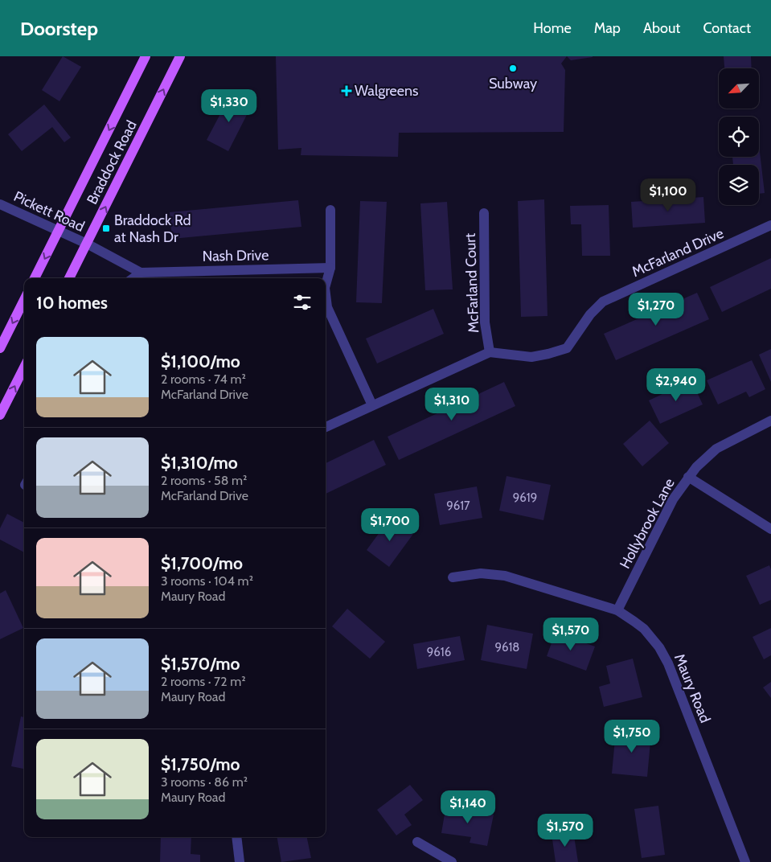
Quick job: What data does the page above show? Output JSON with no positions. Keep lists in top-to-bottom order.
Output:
{
  "streets": {
    "main road": ["Braddock Road"],
    "street": [
      "Pickett Road",
      "McFarland Drive",
      "Nash Drive",
      "McFarland Court",
      "Hollybrook Lane",
      "Maury Road"
    ]
  },
  "crossings": [
    ["Braddock Road", "Pickett Road"],
    ["Braddock Road", "Nash Drive"],
    ["Pickett Road", "Nash Drive"],
    ["McFarland Drive", "McFarland Court"],
    ["Hollybrook Lane", "Maury Road"]
  ],
  "places": {
    "other": ["Subway"],
    "health": ["Walgreens"],
    "transit": ["Braddock Rd at Nash Dr"]
  },
  "house_numbers": [
    "9619",
    "9617",
    "9618",
    "9616"
  ],
  "north": "bottom left",
  "page": {
    "header": "Doorstep",
    "nav": [
      "Home",
      "Map",
      "About",
      "Contact"
    ],
    "price": [
      "$1,330",
      "$1,100",
      "$1,270",
      "$2,940",
      "$1,310",
      "$1,700",
      "$1,570",
      "$1,750",
      "$1,140",
      "$1,570"
    ],
    "heading": "10 homes",
    "list": [
      {
        "name": "$1,100/mo",
        "note": "2 rooms · 74 m² · McFarland Drive"
      },
      {
        "name": "$1,310/mo",
        "note": "2 rooms · 58 m² · McFarland Drive"
      },
      {
        "name": "$1,700/mo",
        "note": "3 rooms · 104 m² · Maury Road"
      },
      {
        "name": "$1,570/mo",
        "note": "2 rooms · 72 m² · Maury Road"
      },
      {
        "name": "$1,750/mo",
        "note": "3 rooms · 86 m² · Maury Road"
      }
    ]
  }
}
